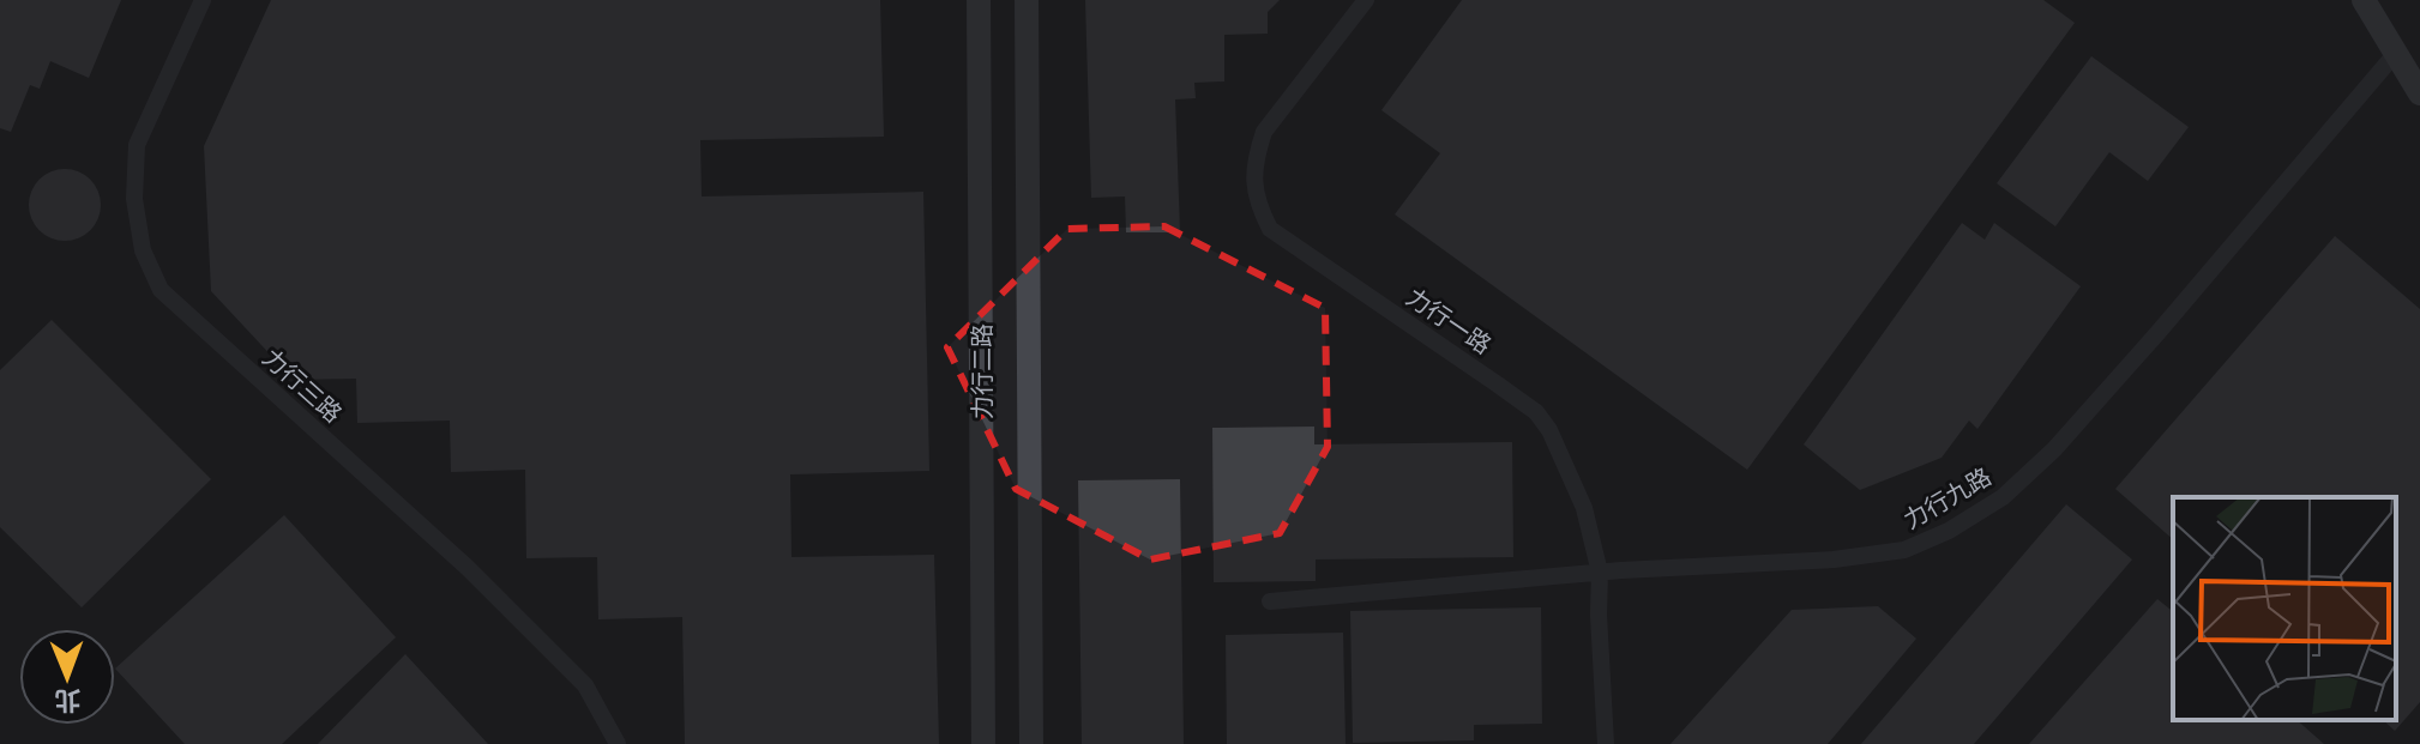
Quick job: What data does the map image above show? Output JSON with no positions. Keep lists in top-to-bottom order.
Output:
{
  "streets": {
    "street": [
      "力行一路",
      "力行二路",
      "力行三路",
      "力行九路"
    ]
  },
  "crossings": [
    ["力行一路", "力行九路"]
  ],
  "north": "bottom"
}
